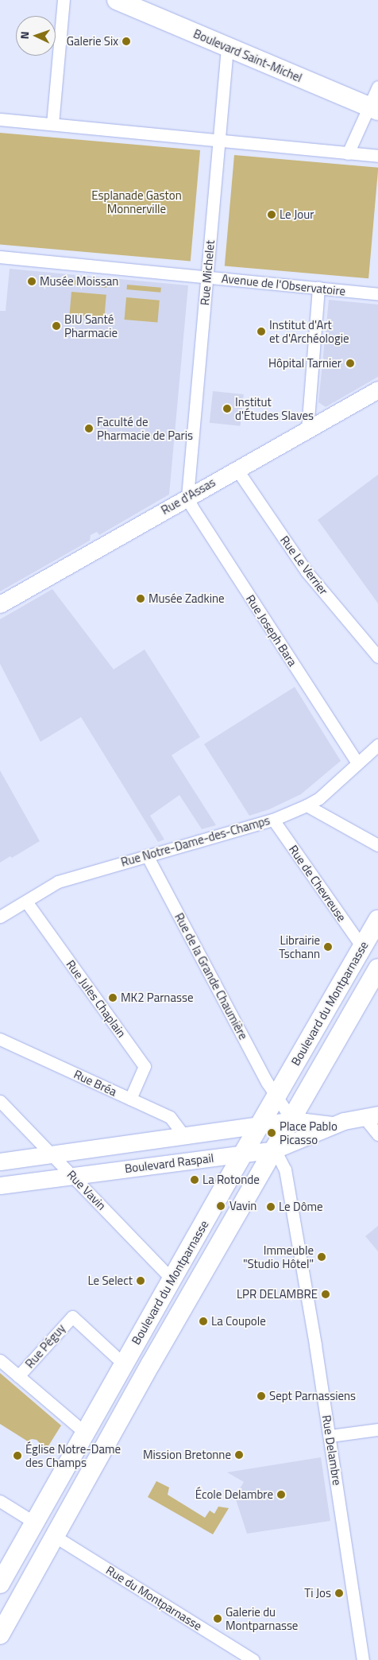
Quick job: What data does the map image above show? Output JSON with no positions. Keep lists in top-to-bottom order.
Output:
{
  "streets": {
    "main road": [
      "Boulevard Saint-Michel",
      "Rue d'Assas",
      "Boulevard du Montparnasse",
      "Boulevard Raspail"
    ],
    "street": [
      "Rue Michelet",
      "Avenue de l'Observatoire",
      "Rue Le Verrier",
      "Rue Joseph Bara",
      "Rue Notre-Dame-des-Champs",
      "Rue de Chevreuse",
      "Rue de la Grande Chaumière",
      "Rue Jules Chaplain",
      "Rue Bréa",
      "Rue Vavin",
      "Rue Péguy",
      "Rue Delambre",
      "Rue du Montparnasse"
    ]
  },
  "crossings": [
    ["Boulevard Saint-Michel", "Rue Michelet"],
    ["Rue Michelet", "Avenue de l'Observatoire"],
    ["Rue Michelet", "Rue d'Assas"],
    ["Rue Michelet", "Rue Joseph Bara"],
    ["Rue d'Assas", "Rue Le Verrier"],
    ["Rue d'Assas", "Rue Joseph Bara"],
    ["Rue Joseph Bara", "Rue Notre-Dame-des-Champs"],
    ["Rue Notre-Dame-des-Champs", "Rue de Chevreuse"],
    ["Rue Notre-Dame-des-Champs", "Rue de la Grande Chaumière"],
    ["Rue Notre-Dame-des-Champs", "Rue Jules Chaplain"],
    ["Rue de Chevreuse", "Boulevard du Montparnasse"],
    ["Rue de la Grande Chaumière", "Boulevard du Montparnasse"],
    ["Rue Jules Chaplain", "Rue Bréa"],
    ["Boulevard du Montparnasse", "Boulevard Raspail"],
    ["Boulevard du Montparnasse", "Rue Vavin"],
    ["Boulevard du Montparnasse", "Rue Péguy"],
    ["Boulevard du Montparnasse", "Rue Delambre"],
    ["Boulevard du Montparnasse", "Rue du Montparnasse"],
    ["Rue Bréa", "Boulevard Raspail"],
    ["Boulevard Raspail", "Rue Vavin"],
    ["Boulevard Raspail", "Rue Delambre"]
  ],
  "parks": ["Esplanade Gaston Monnerville"],
  "places": [
    "Galerie Six",
    "Le Jour",
    "Musée Moissan",
    "BIU Santé Pharmacie",
    "Institut d'Art et d'Archéologie",
    "Hôpital Tarnier",
    "Institut d'Études Slaves",
    "Faculté de Pharmacie de Paris",
    "Musée Zadkine",
    "Librairie Tschann",
    "MK2 Parnasse",
    "Place Pablo Picasso",
    "La Rotonde",
    "Vavin",
    "Le Dôme",
    "Immeuble \"Studio Hôtel\"",
    "Le Select",
    "LPR DELAMBRE",
    "La Coupole",
    "Sept Parnassiens",
    "Mission Bretonne",
    "Église Notre-Dame des Champs",
    "École Delambre",
    "Ti Jos",
    "Galerie du Montparnasse"
  ],
  "north": "left"
}
